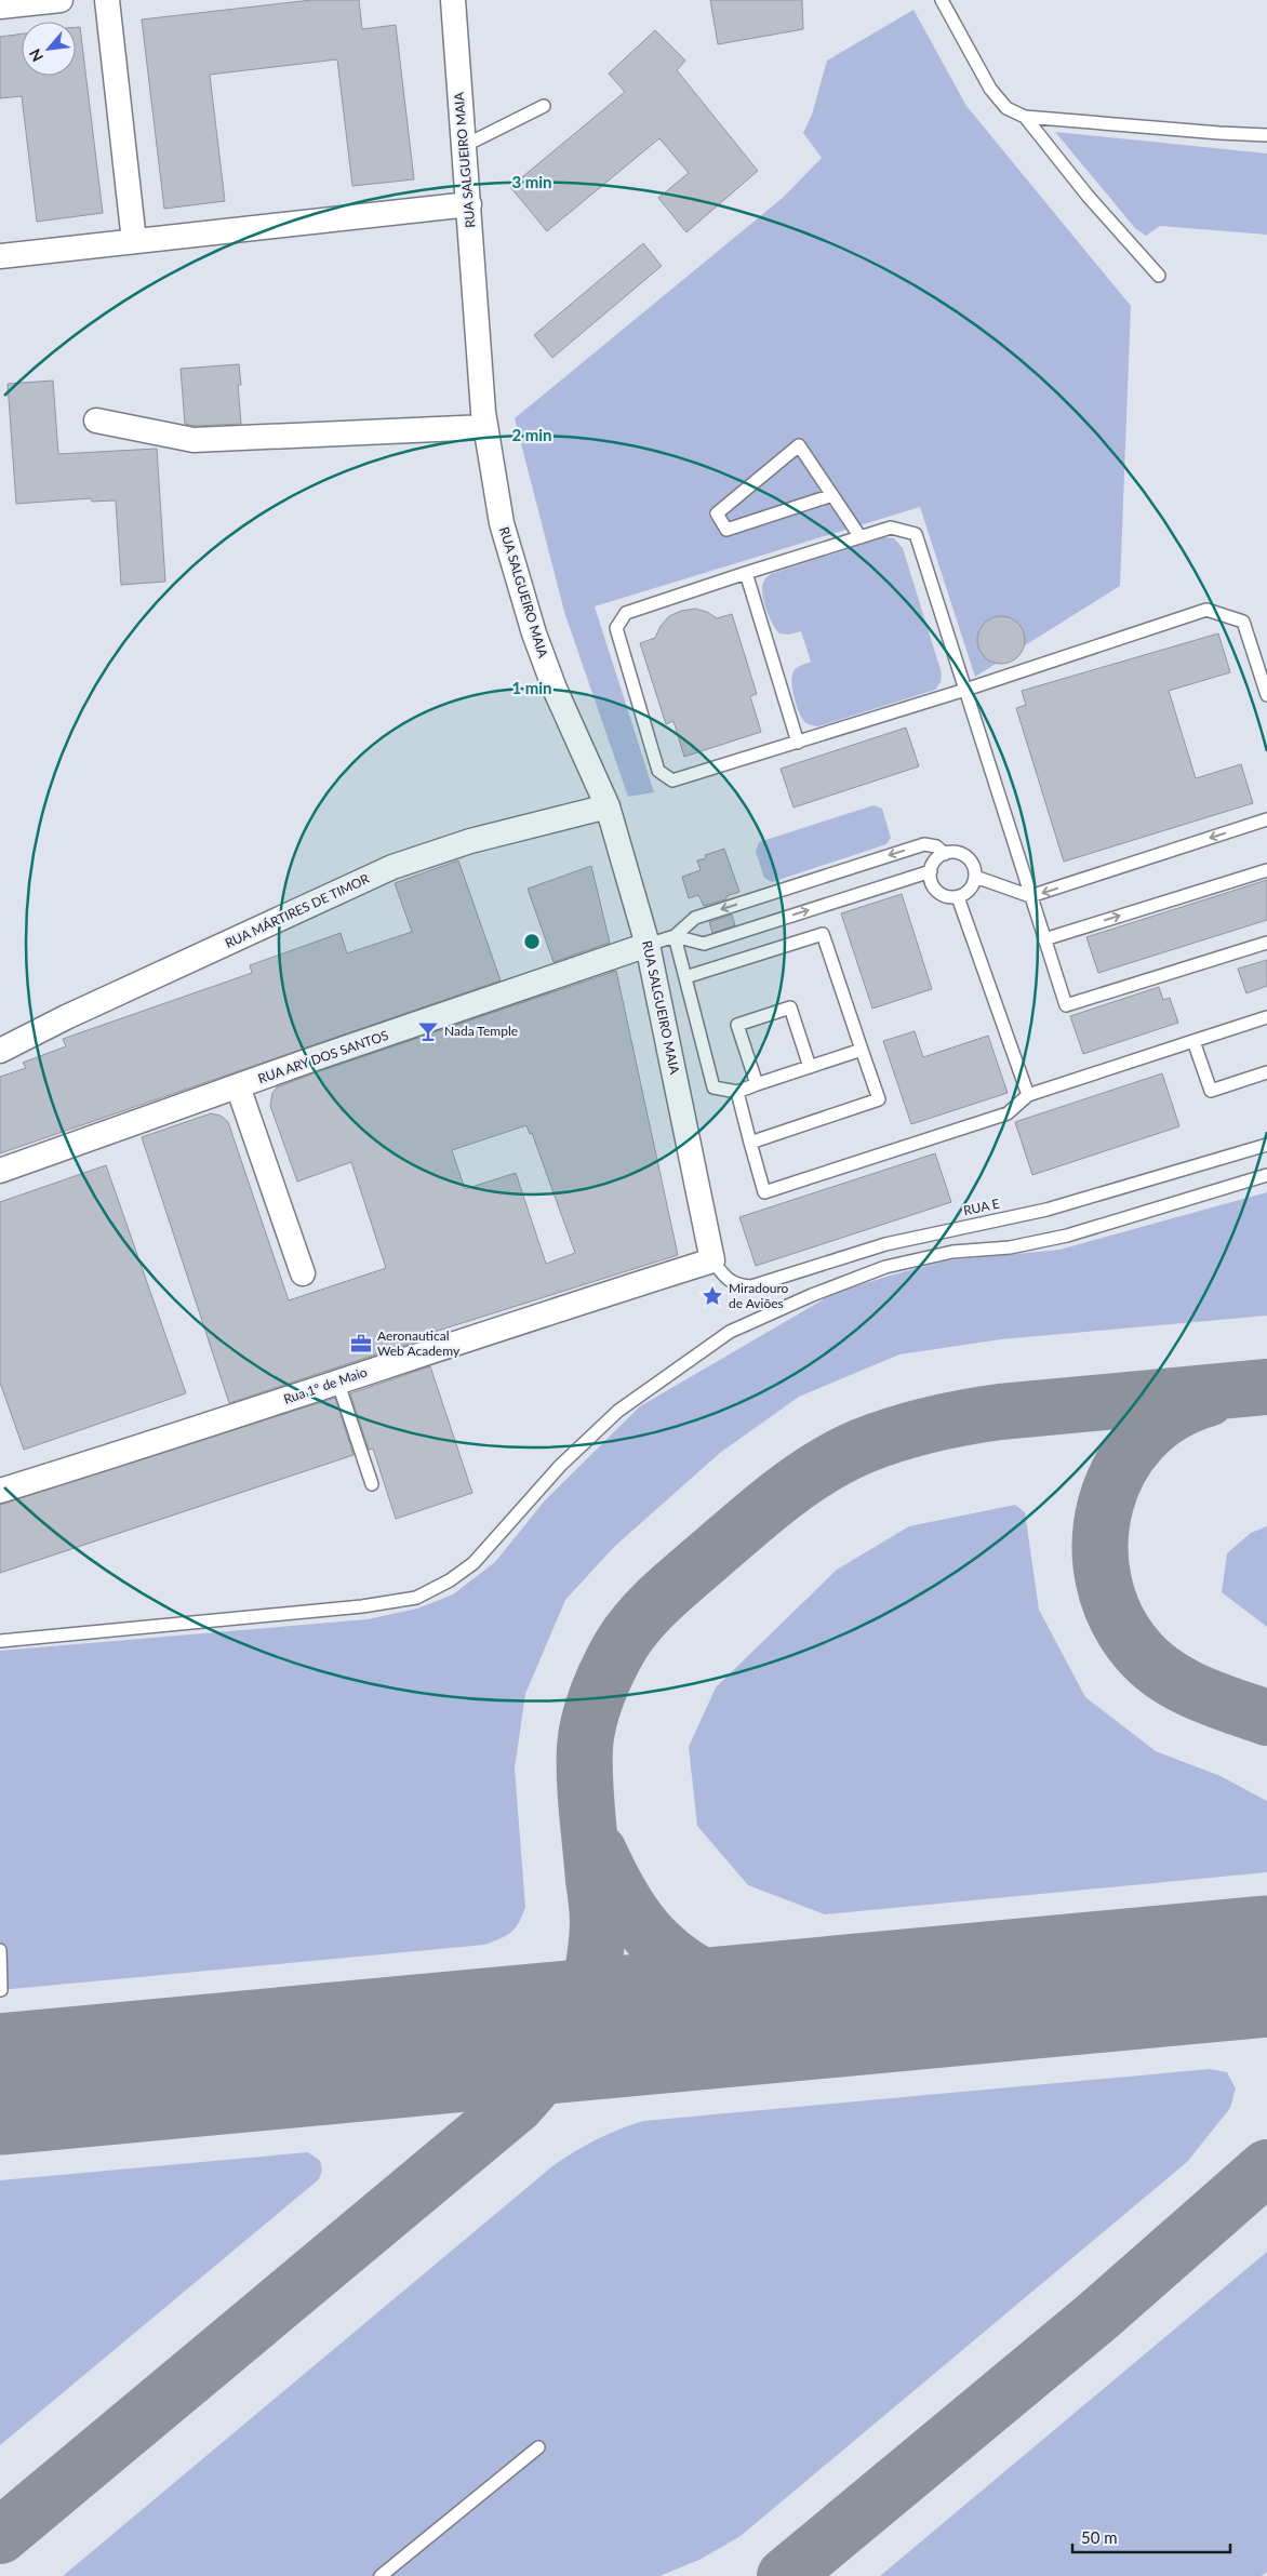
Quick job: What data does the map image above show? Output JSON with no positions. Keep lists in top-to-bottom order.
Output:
{
  "streets": {
    "street": [
      "RUA SALGUEIRO MAIA",
      "RUA MÁRTIRES DE TIMOR",
      "RUA ARY DOS SANTOS",
      "Rua 1º de Maio"
    ],
    "lane": ["RUA E"]
  },
  "crossings": [
    ["RUA SALGUEIRO MAIA", "RUA MÁRTIRES DE TIMOR"],
    ["RUA SALGUEIRO MAIA", "RUA ARY DOS SANTOS"],
    ["RUA SALGUEIRO MAIA", "RUA E"],
    ["RUA SALGUEIRO MAIA", "Rua 1º de Maio"],
    ["RUA E", "Rua 1º de Maio"]
  ],
  "places": {
    "bar": ["Nada Temple"],
    "place": ["Miradouro de Aviões"],
    "office": ["Aeronautical Web Academy"]
  },
  "scale_bar": "50 m",
  "north": "bottom left",
  "rings": ["3 min", "2 min", "1 min"]
}
